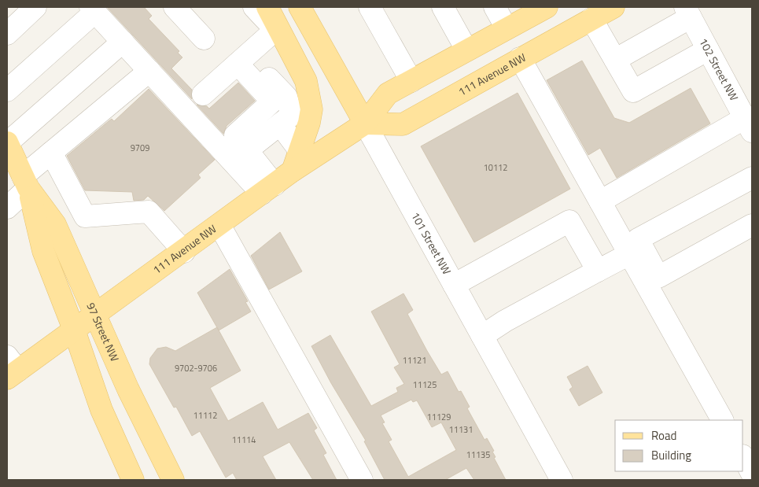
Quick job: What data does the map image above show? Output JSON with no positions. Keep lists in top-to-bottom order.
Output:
{
  "streets": {
    "main road": ["111 Avenue NW", "101 Street NW", "97 Street NW"],
    "street": ["102 Street NW"]
  },
  "crossings": [
    ["111 Avenue NW", "101 Street NW"],
    ["111 Avenue NW", "97 Street NW"]
  ],
  "house_numbers": [
    "9709",
    "10112",
    "11121",
    "9702-9706",
    "11125",
    "11112",
    "11129",
    "11131",
    "11114",
    "11135"
  ],
  "legend": ["Road", "Building"]
}
